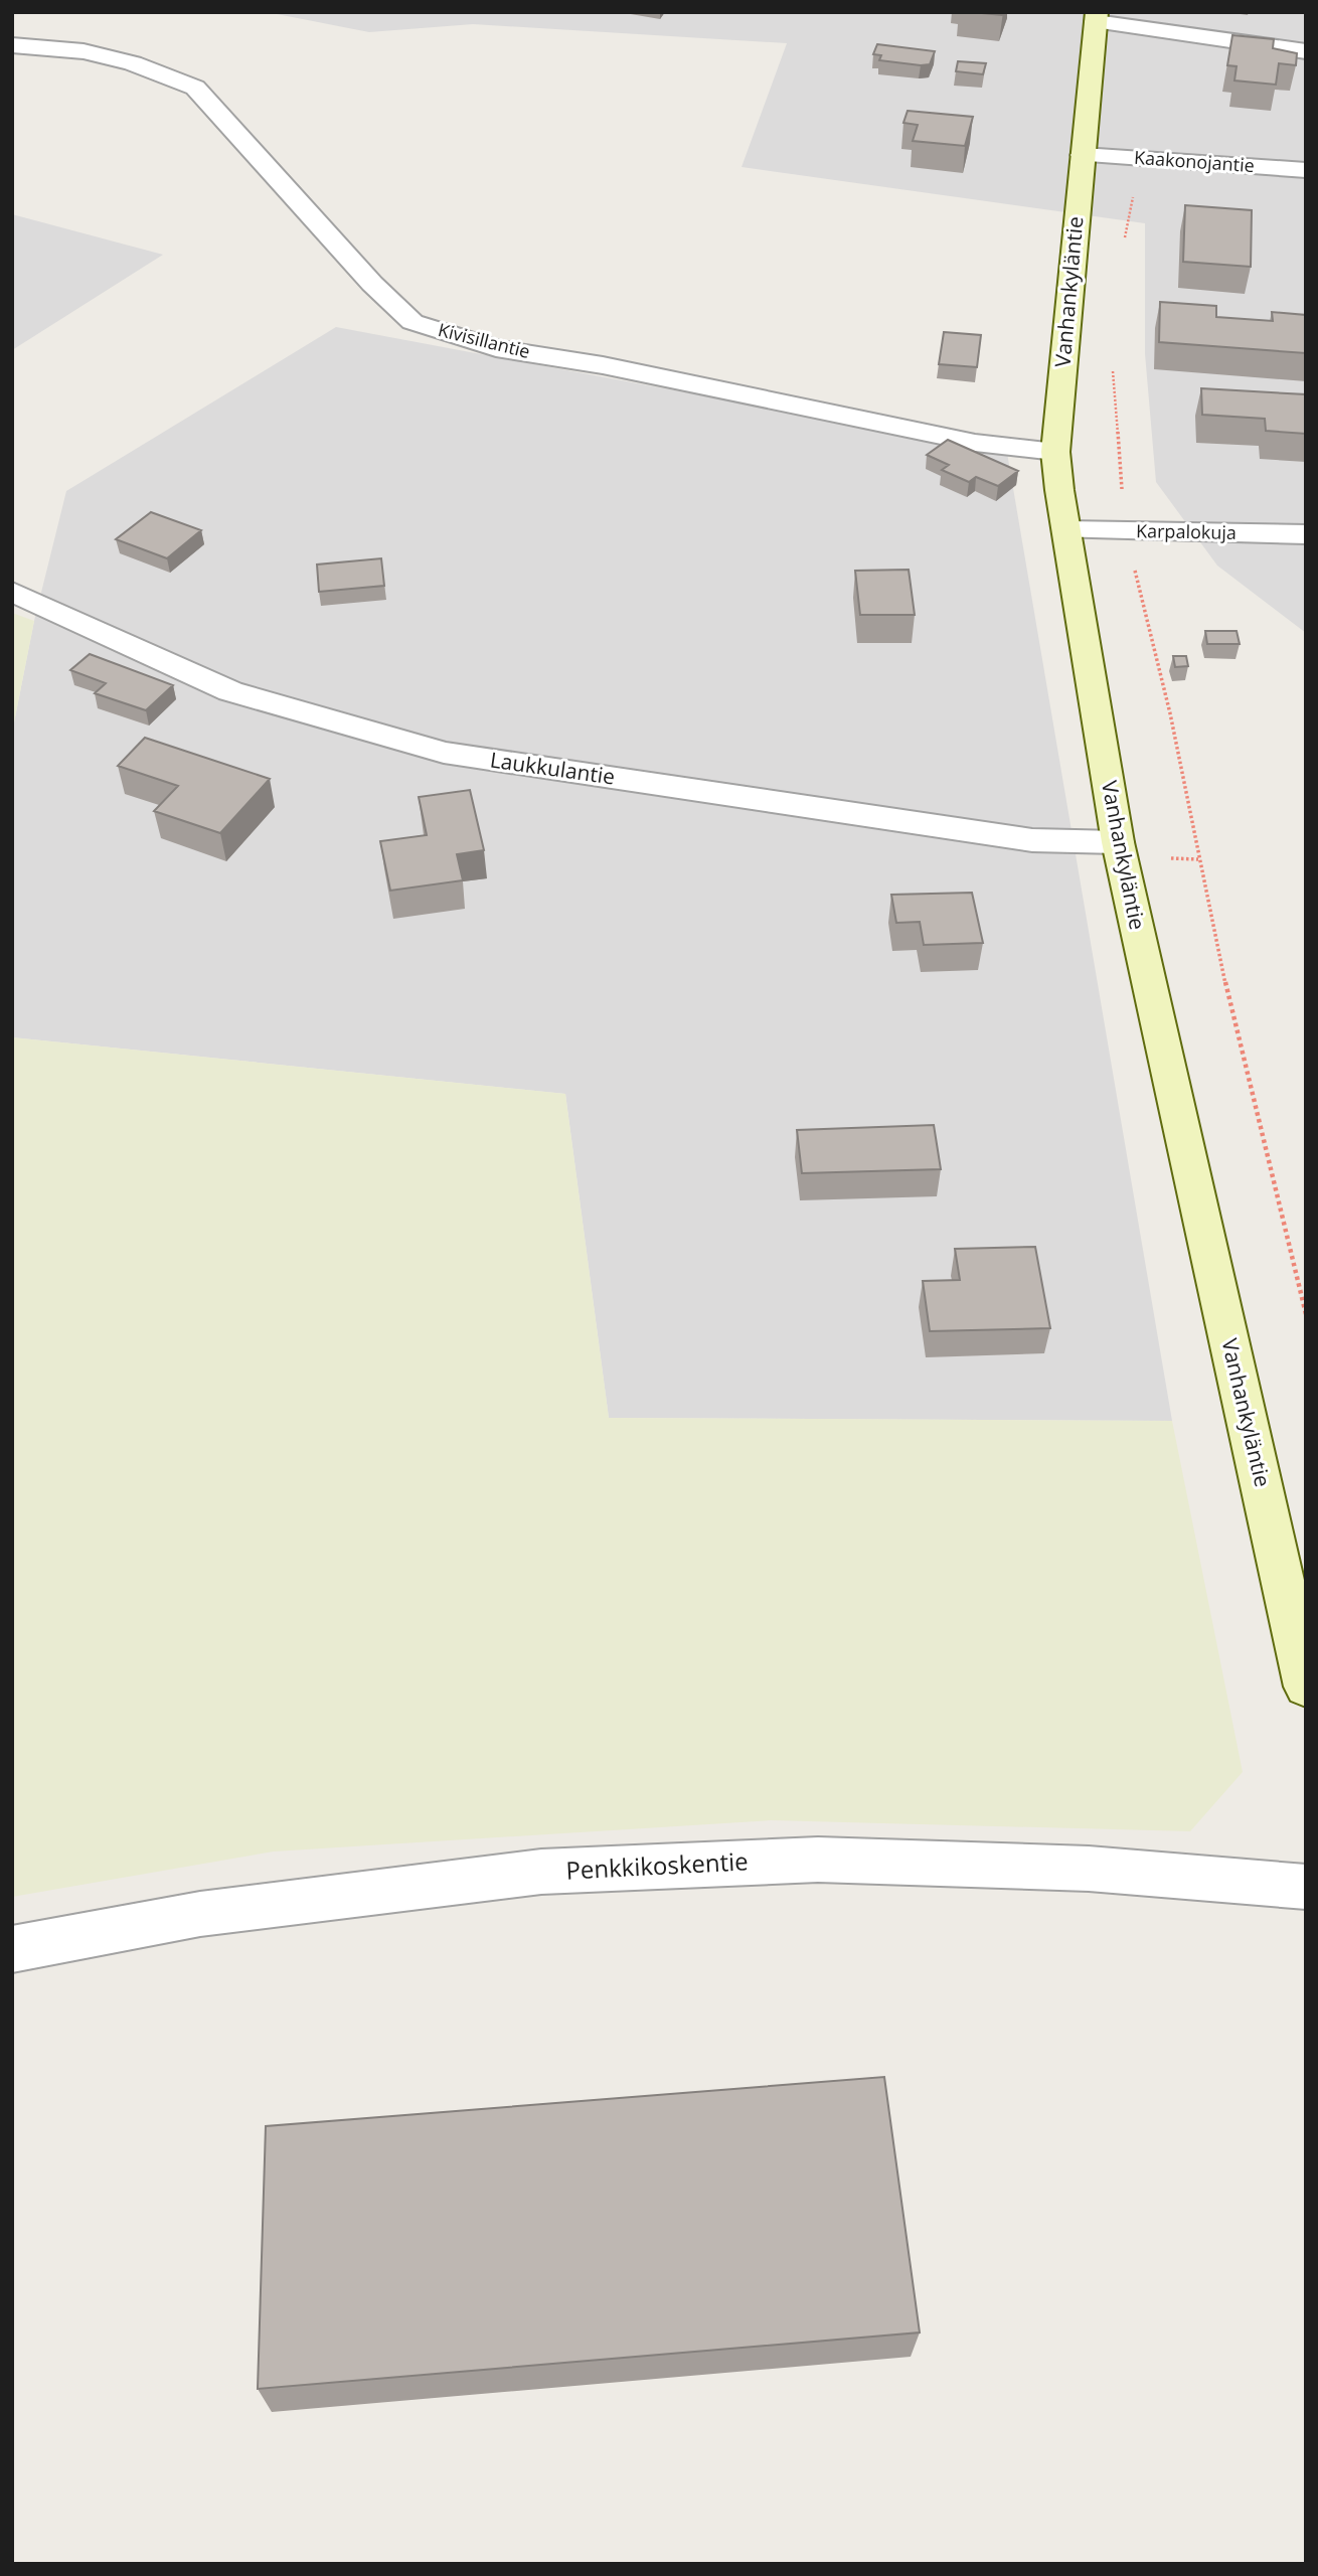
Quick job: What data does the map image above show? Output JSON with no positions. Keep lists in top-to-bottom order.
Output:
{
  "streets": {
    "street": [
      "Kaakonojantie",
      "Vanhankyläntie",
      "Kivisillantie",
      "Karpalokuja",
      "Laukkulantie",
      "Penkkikoskentie"
    ]
  },
  "crossings": [
    ["Kaakonojantie", "Vanhankyläntie"],
    ["Vanhankyläntie", "Kivisillantie"],
    ["Vanhankyläntie", "Karpalokuja"],
    ["Vanhankyläntie", "Laukkulantie"]
  ]
}
